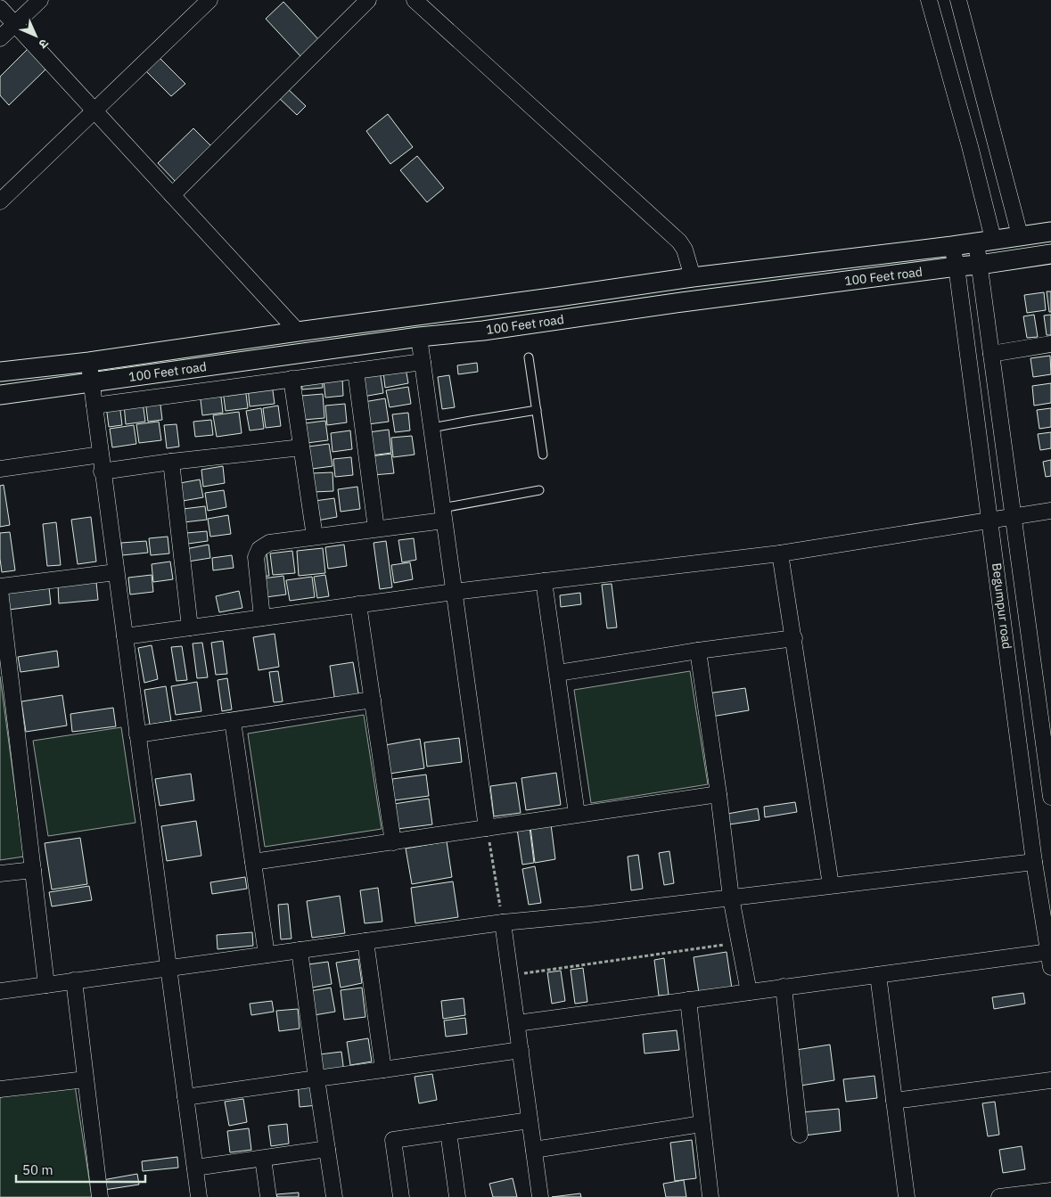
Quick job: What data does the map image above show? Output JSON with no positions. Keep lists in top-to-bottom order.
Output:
{
  "streets": {
    "street": ["100 Feet road", "Begumpur road"]
  },
  "crossings": [
    ["100 Feet road", "Begumpur road"]
  ],
  "scale_bar": "50 m",
  "north": "bottom right"
}
